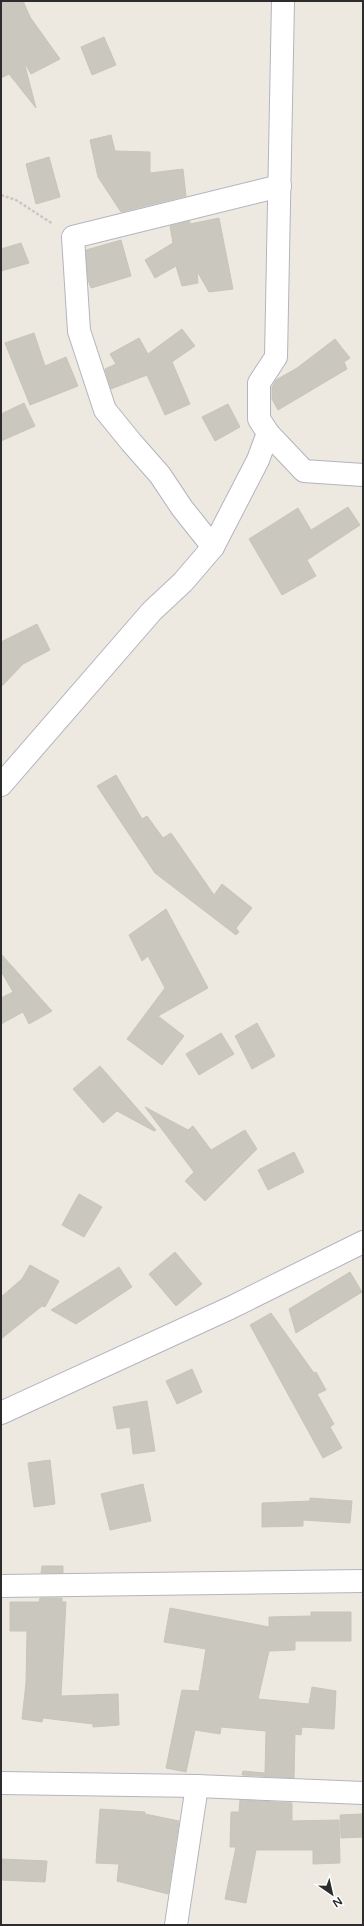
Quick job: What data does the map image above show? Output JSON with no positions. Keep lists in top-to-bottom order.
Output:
{
  "north": "bottom right"
}
